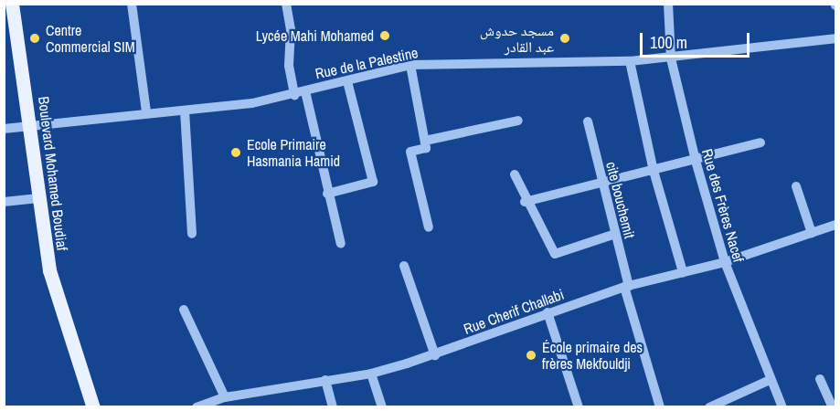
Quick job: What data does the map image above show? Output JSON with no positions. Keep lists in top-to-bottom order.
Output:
{
  "streets": {
    "main road": ["Boulevard Mohamed Boudiaf"],
    "street": [
      "Rue de la Palestine",
      "cite bouchemit",
      "Rue des Frères Nacef",
      "Rue Cherif Challabi"
    ]
  },
  "crossings": [
    ["Rue de la Palestine", "Boulevard Mohamed Boudiaf"],
    ["Rue de la Palestine", "Rue des Frères Nacef"],
    ["cite bouchemit", "Rue Cherif Challabi"],
    ["Rue des Frères Nacef", "Rue Cherif Challabi"]
  ],
  "places": [
    "Lycée Mahi Mohamed",
    "Centre Commercial SIM",
    "مسجد حدوش عبد القادر",
    "Ecole Primaire Hasmania Hamid",
    "École primaire des frères Mekfouldji"
  ],
  "scale_bar": "100 m"
}
